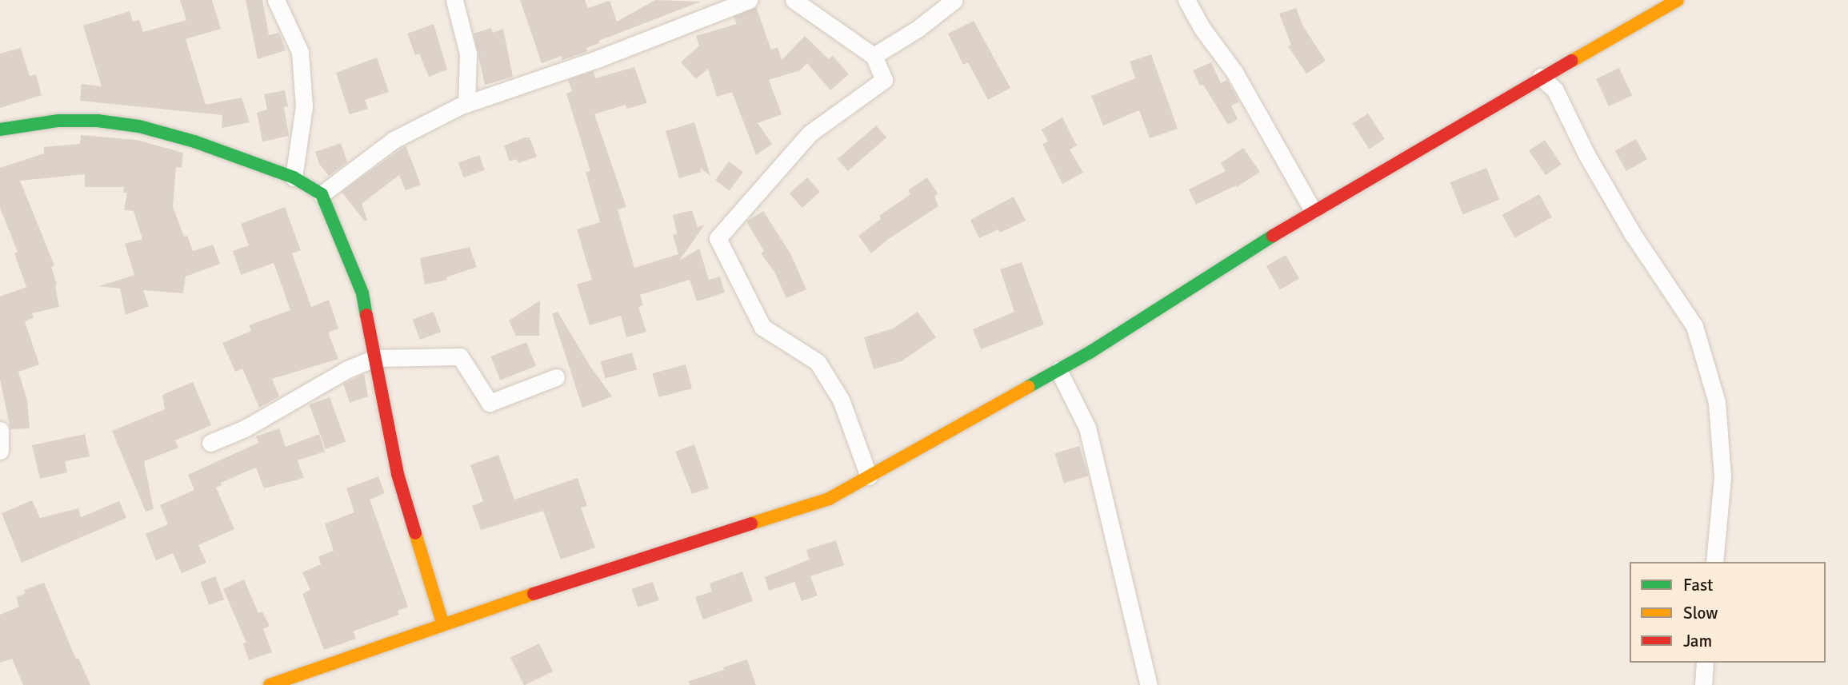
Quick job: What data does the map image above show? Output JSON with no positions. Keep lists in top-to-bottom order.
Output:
{
  "legend": ["Fast", "Slow", "Jam"]
}
